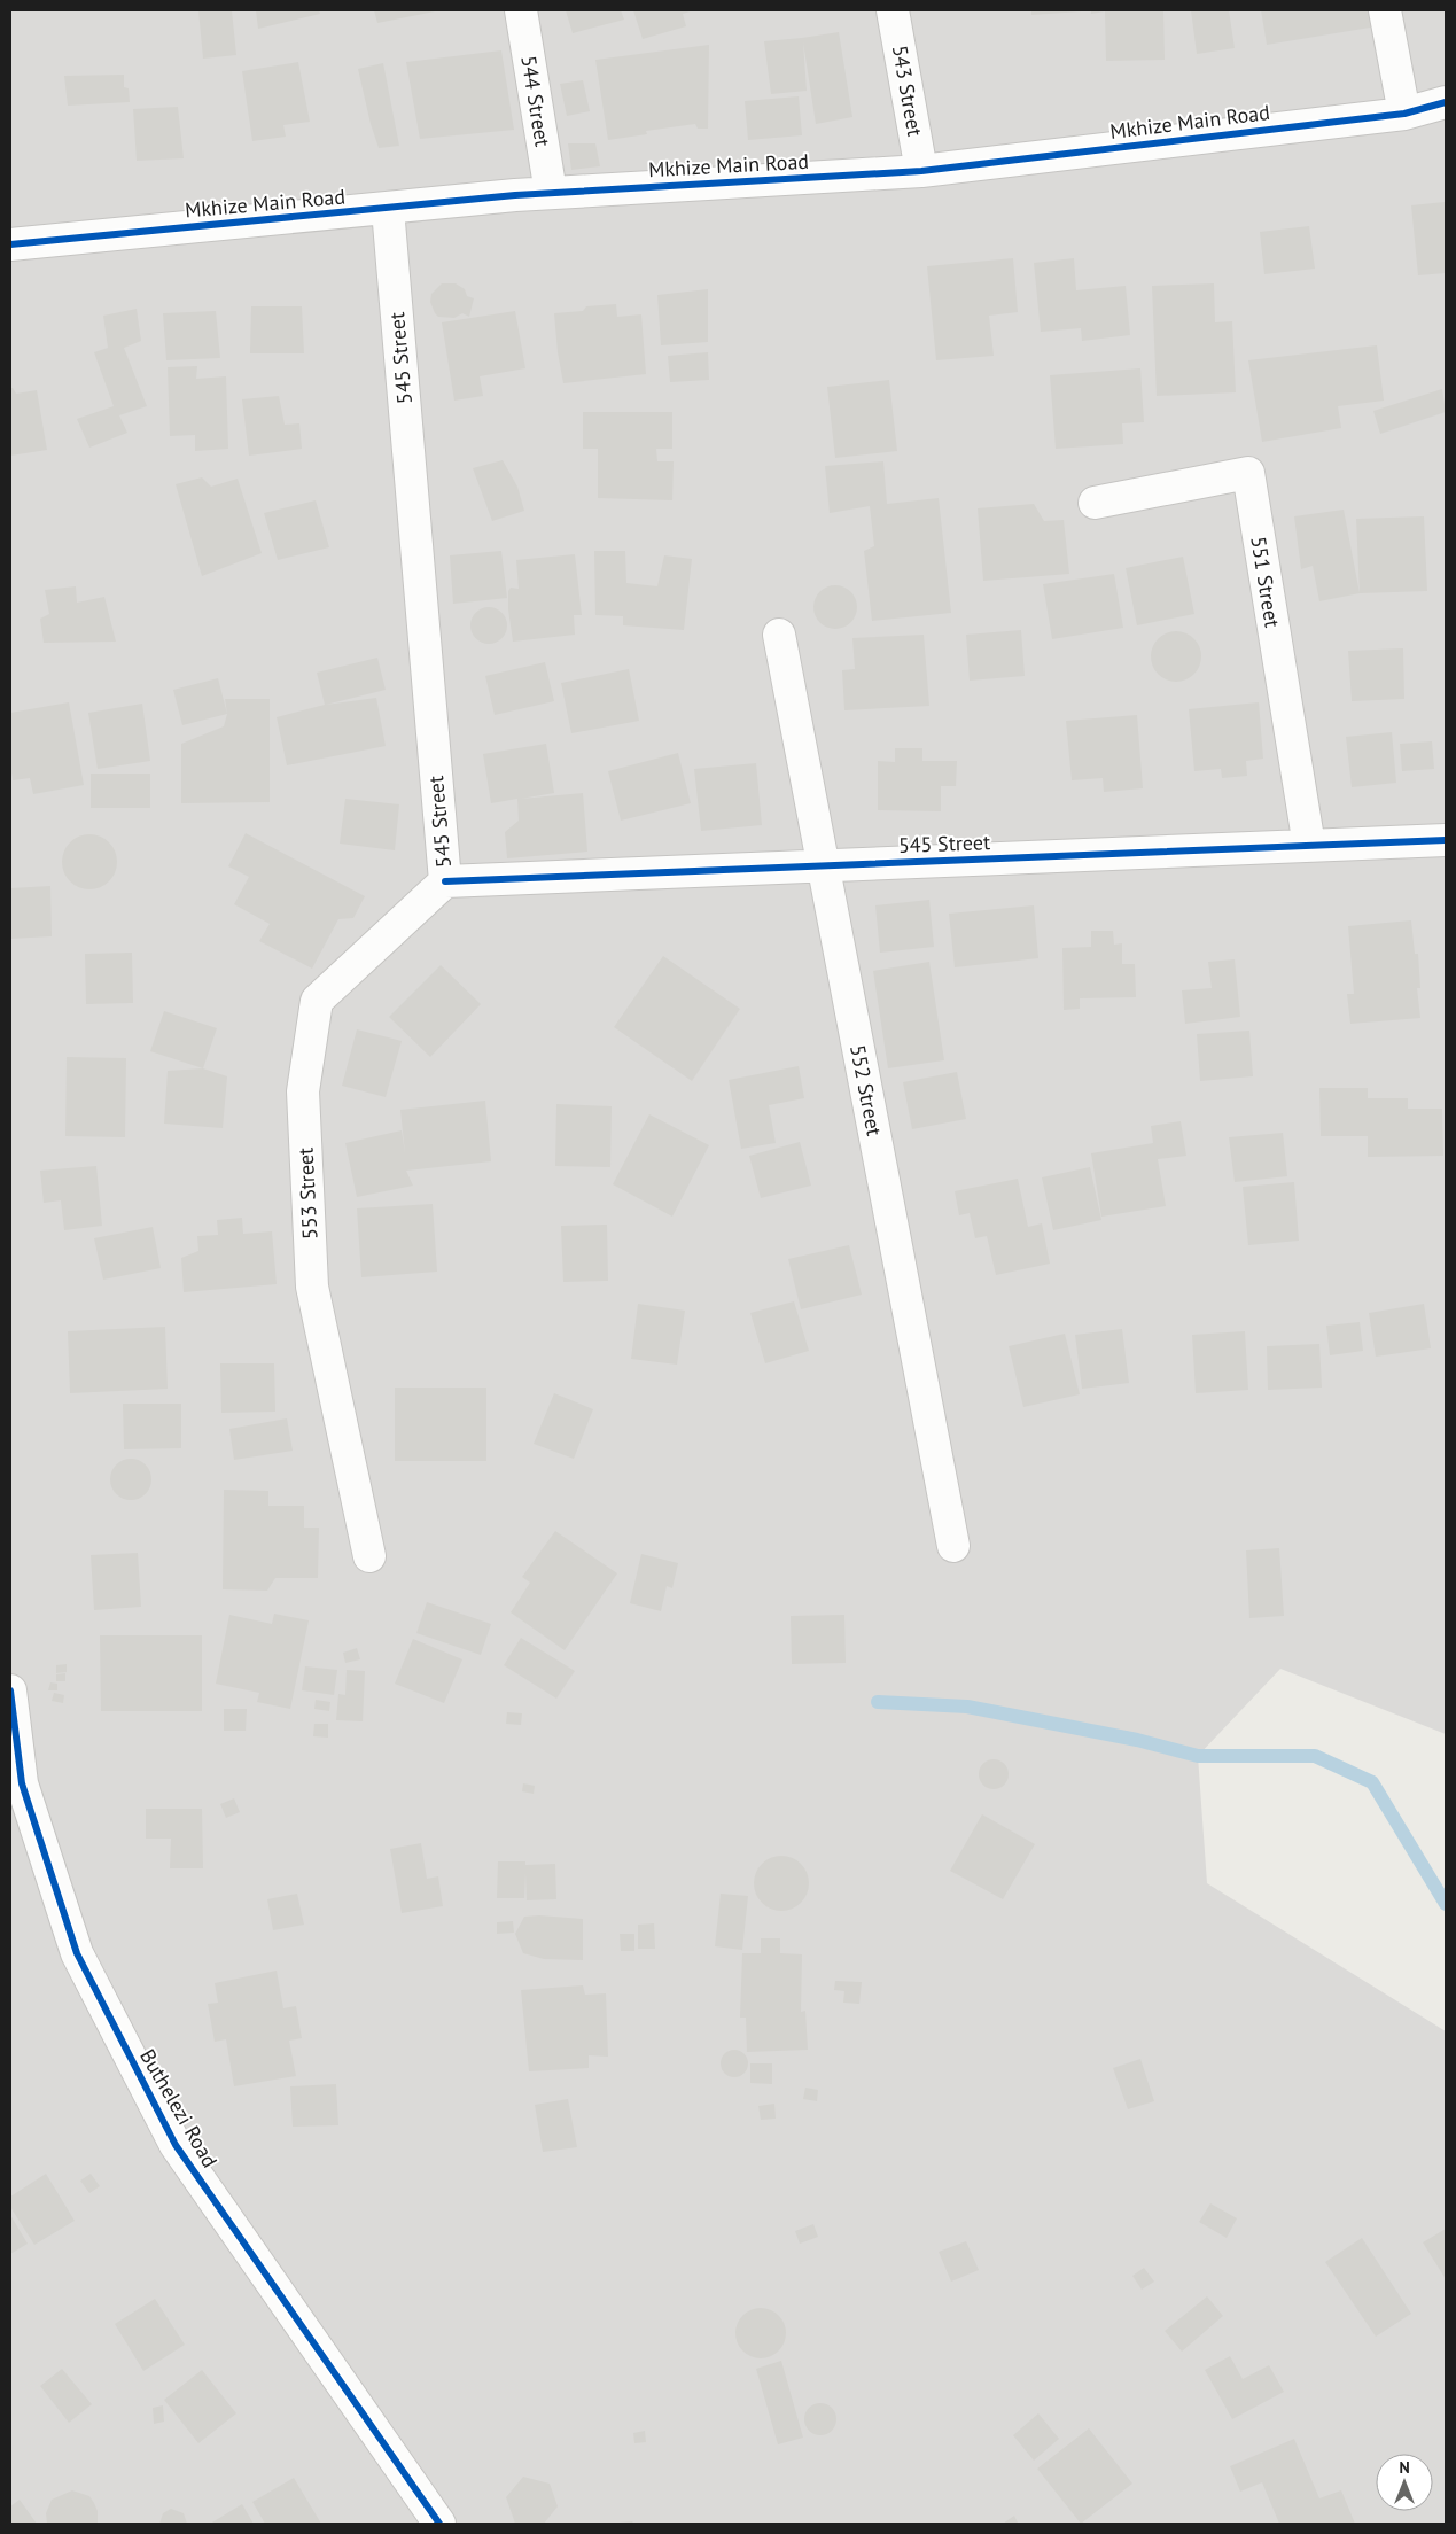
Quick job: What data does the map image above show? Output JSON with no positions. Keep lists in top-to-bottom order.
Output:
{
  "streets": {
    "street": [
      "543 Street",
      "544 Street",
      "Mkhize Main Road",
      "545 Street",
      "551 Street",
      "552 Street",
      "553 Street",
      "Buthelezi Road"
    ]
  },
  "crossings": [
    ["543 Street", "Mkhize Main Road"],
    ["544 Street", "Mkhize Main Road"],
    ["Mkhize Main Road", "545 Street"],
    ["545 Street", "551 Street"],
    ["545 Street", "552 Street"],
    ["545 Street", "553 Street"]
  ],
  "north": "top"
}
